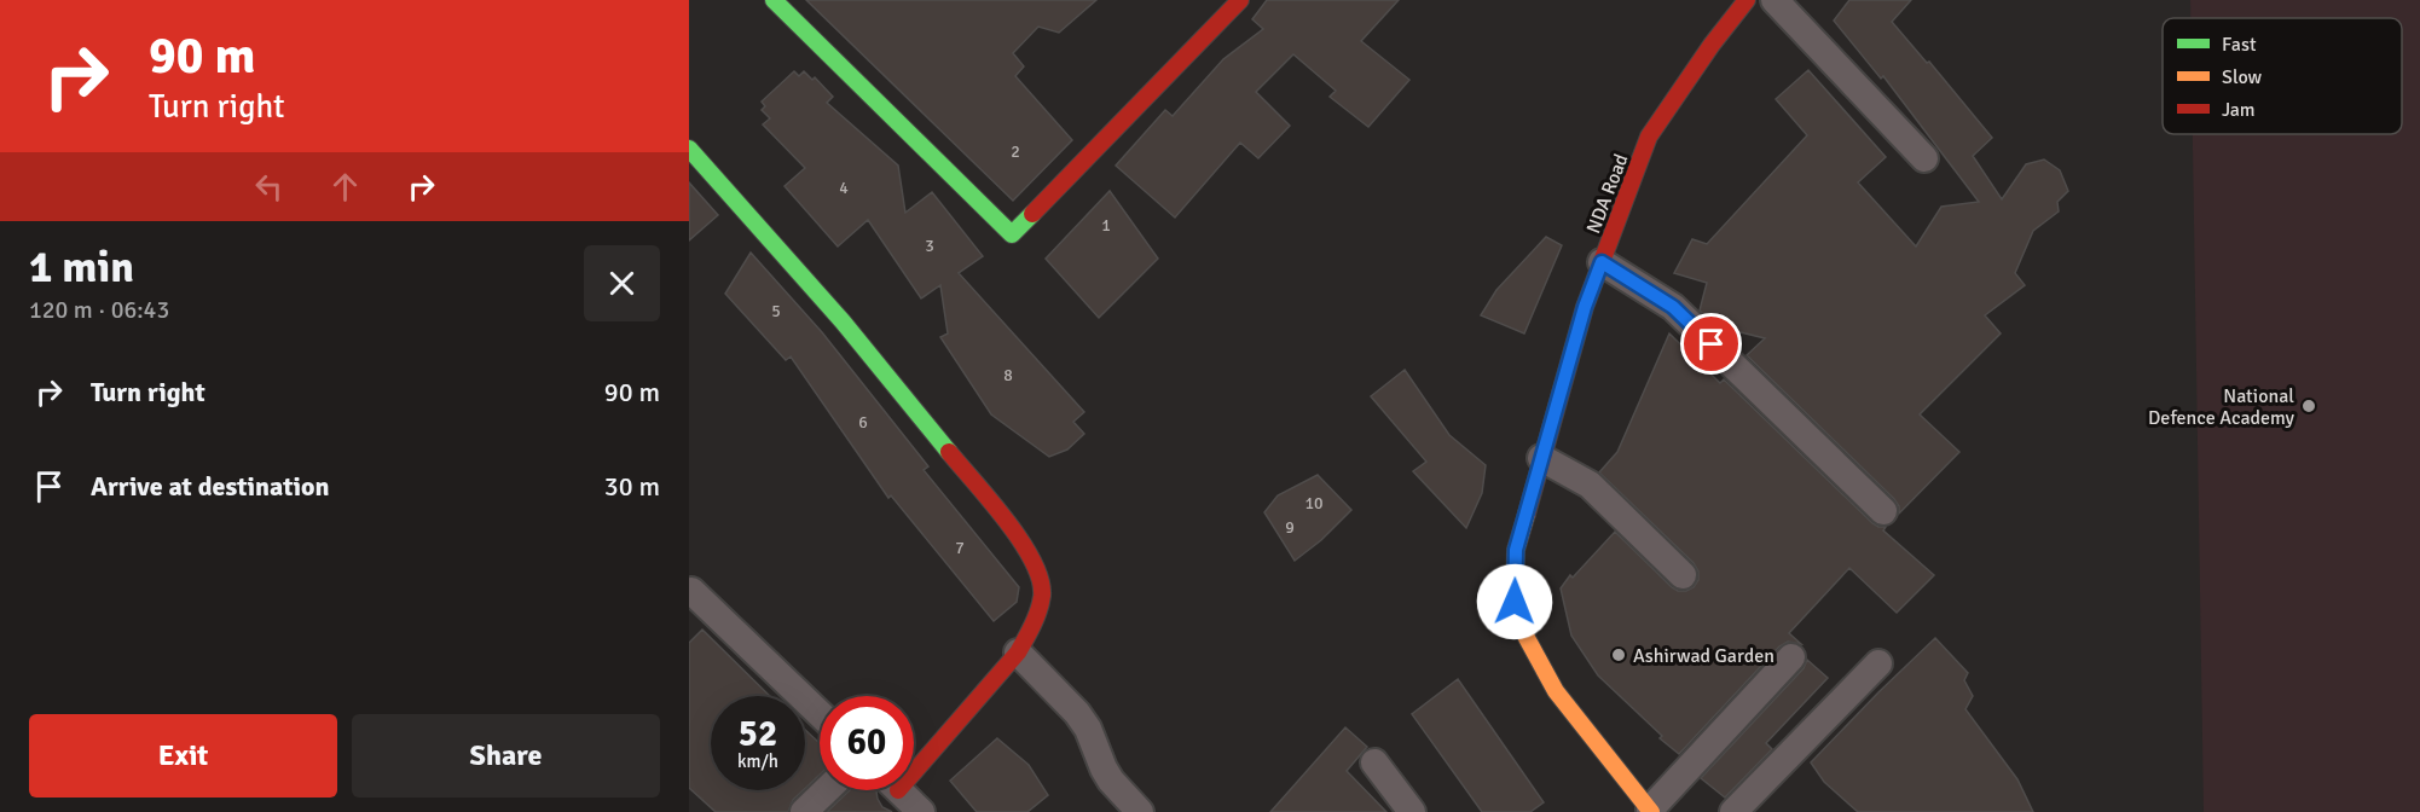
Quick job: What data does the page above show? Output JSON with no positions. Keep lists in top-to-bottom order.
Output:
{
  "streets": {
    "street": ["NDA Road"]
  },
  "places": ["National Defence Academy", "Ashirwad Garden"],
  "house_numbers": [
    "2",
    "4",
    "1",
    "3",
    "5",
    "8",
    "6",
    "10",
    "9",
    "7"
  ],
  "legend": ["Fast", "Slow", "Jam"],
  "page": {
    "turn": ["90 m", "Turn right"],
    "heading": ["1 min", "120 m · 06:43"],
    "list": [
      {
        "name": "Turn right",
        "value": "90 m"
      },
      {
        "name": "Arrive at destination",
        "value": "30 m"
      }
    ],
    "speed": "52 km/h",
    "limit": "60",
    "buttons": ["Exit", "Share"]
  }
}
